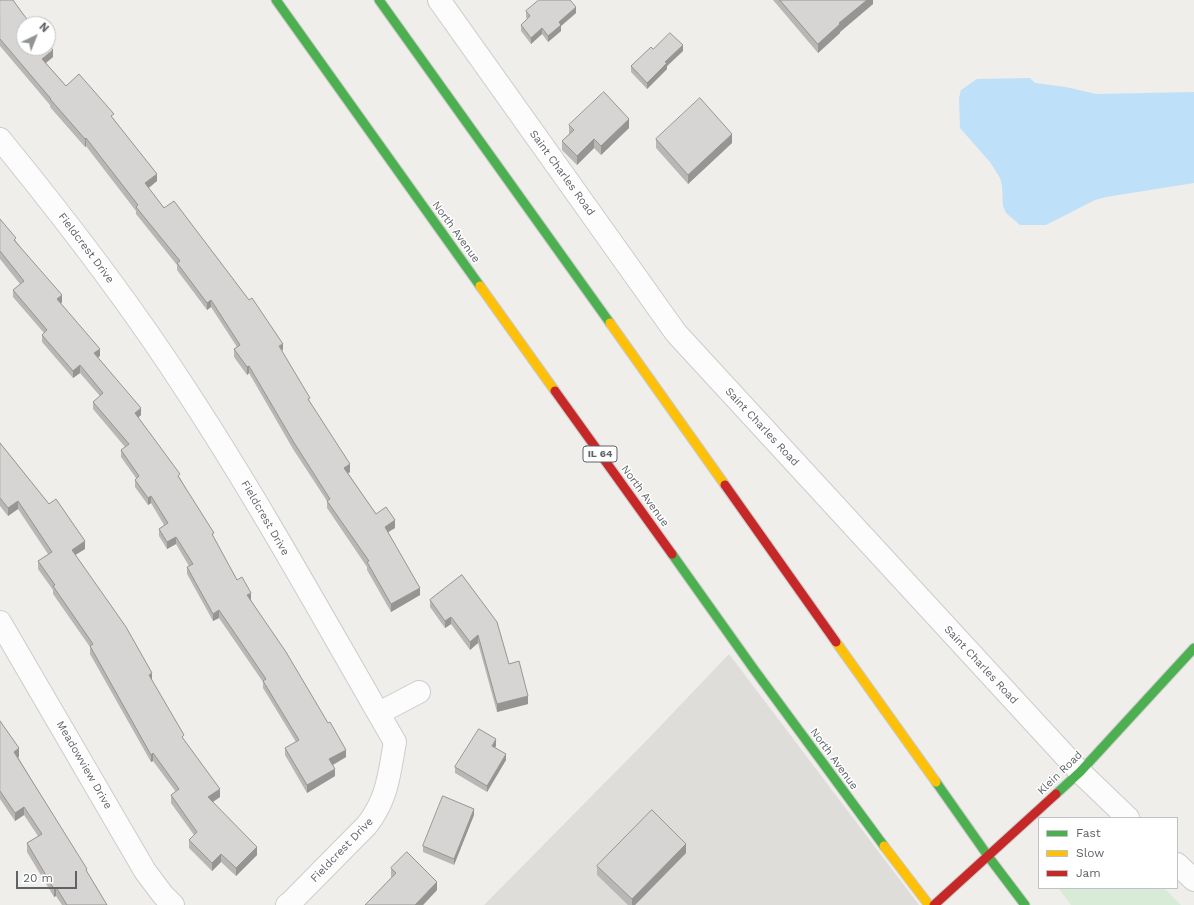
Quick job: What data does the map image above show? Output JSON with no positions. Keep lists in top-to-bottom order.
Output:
{
  "streets": {
    "main road": ["North Avenue", "IL 64", "Klein Road"],
    "street": ["Saint Charles Road", "Fieldcrest Drive", "Meadowview Drive"]
  },
  "crossings": [
    ["Saint Charles Road", "Klein Road"]
  ],
  "legend": ["Fast", "Slow", "Jam"],
  "scale_bar": "20 m",
  "north": "top right"
}
